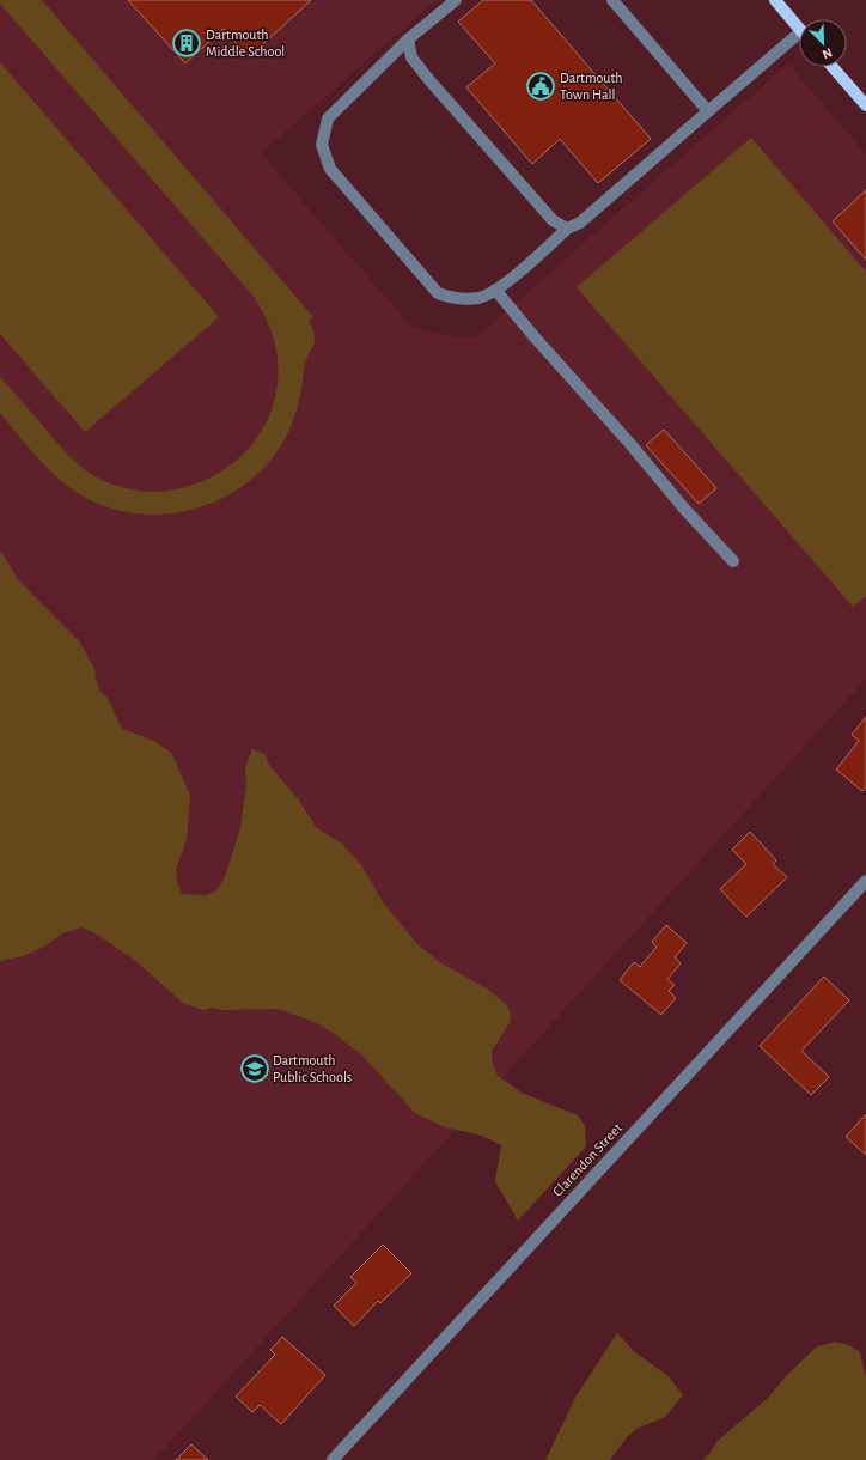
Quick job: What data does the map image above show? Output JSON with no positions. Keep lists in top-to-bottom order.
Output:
{
  "streets": {
    "street": ["Clarendon Street"]
  },
  "places": {
    "building": ["Dartmouth Middle School"],
    "public building": ["Dartmouth Town Hall"],
    "school or university": ["Dartmouth Public Schools"]
  },
  "north": "bottom right"
}
